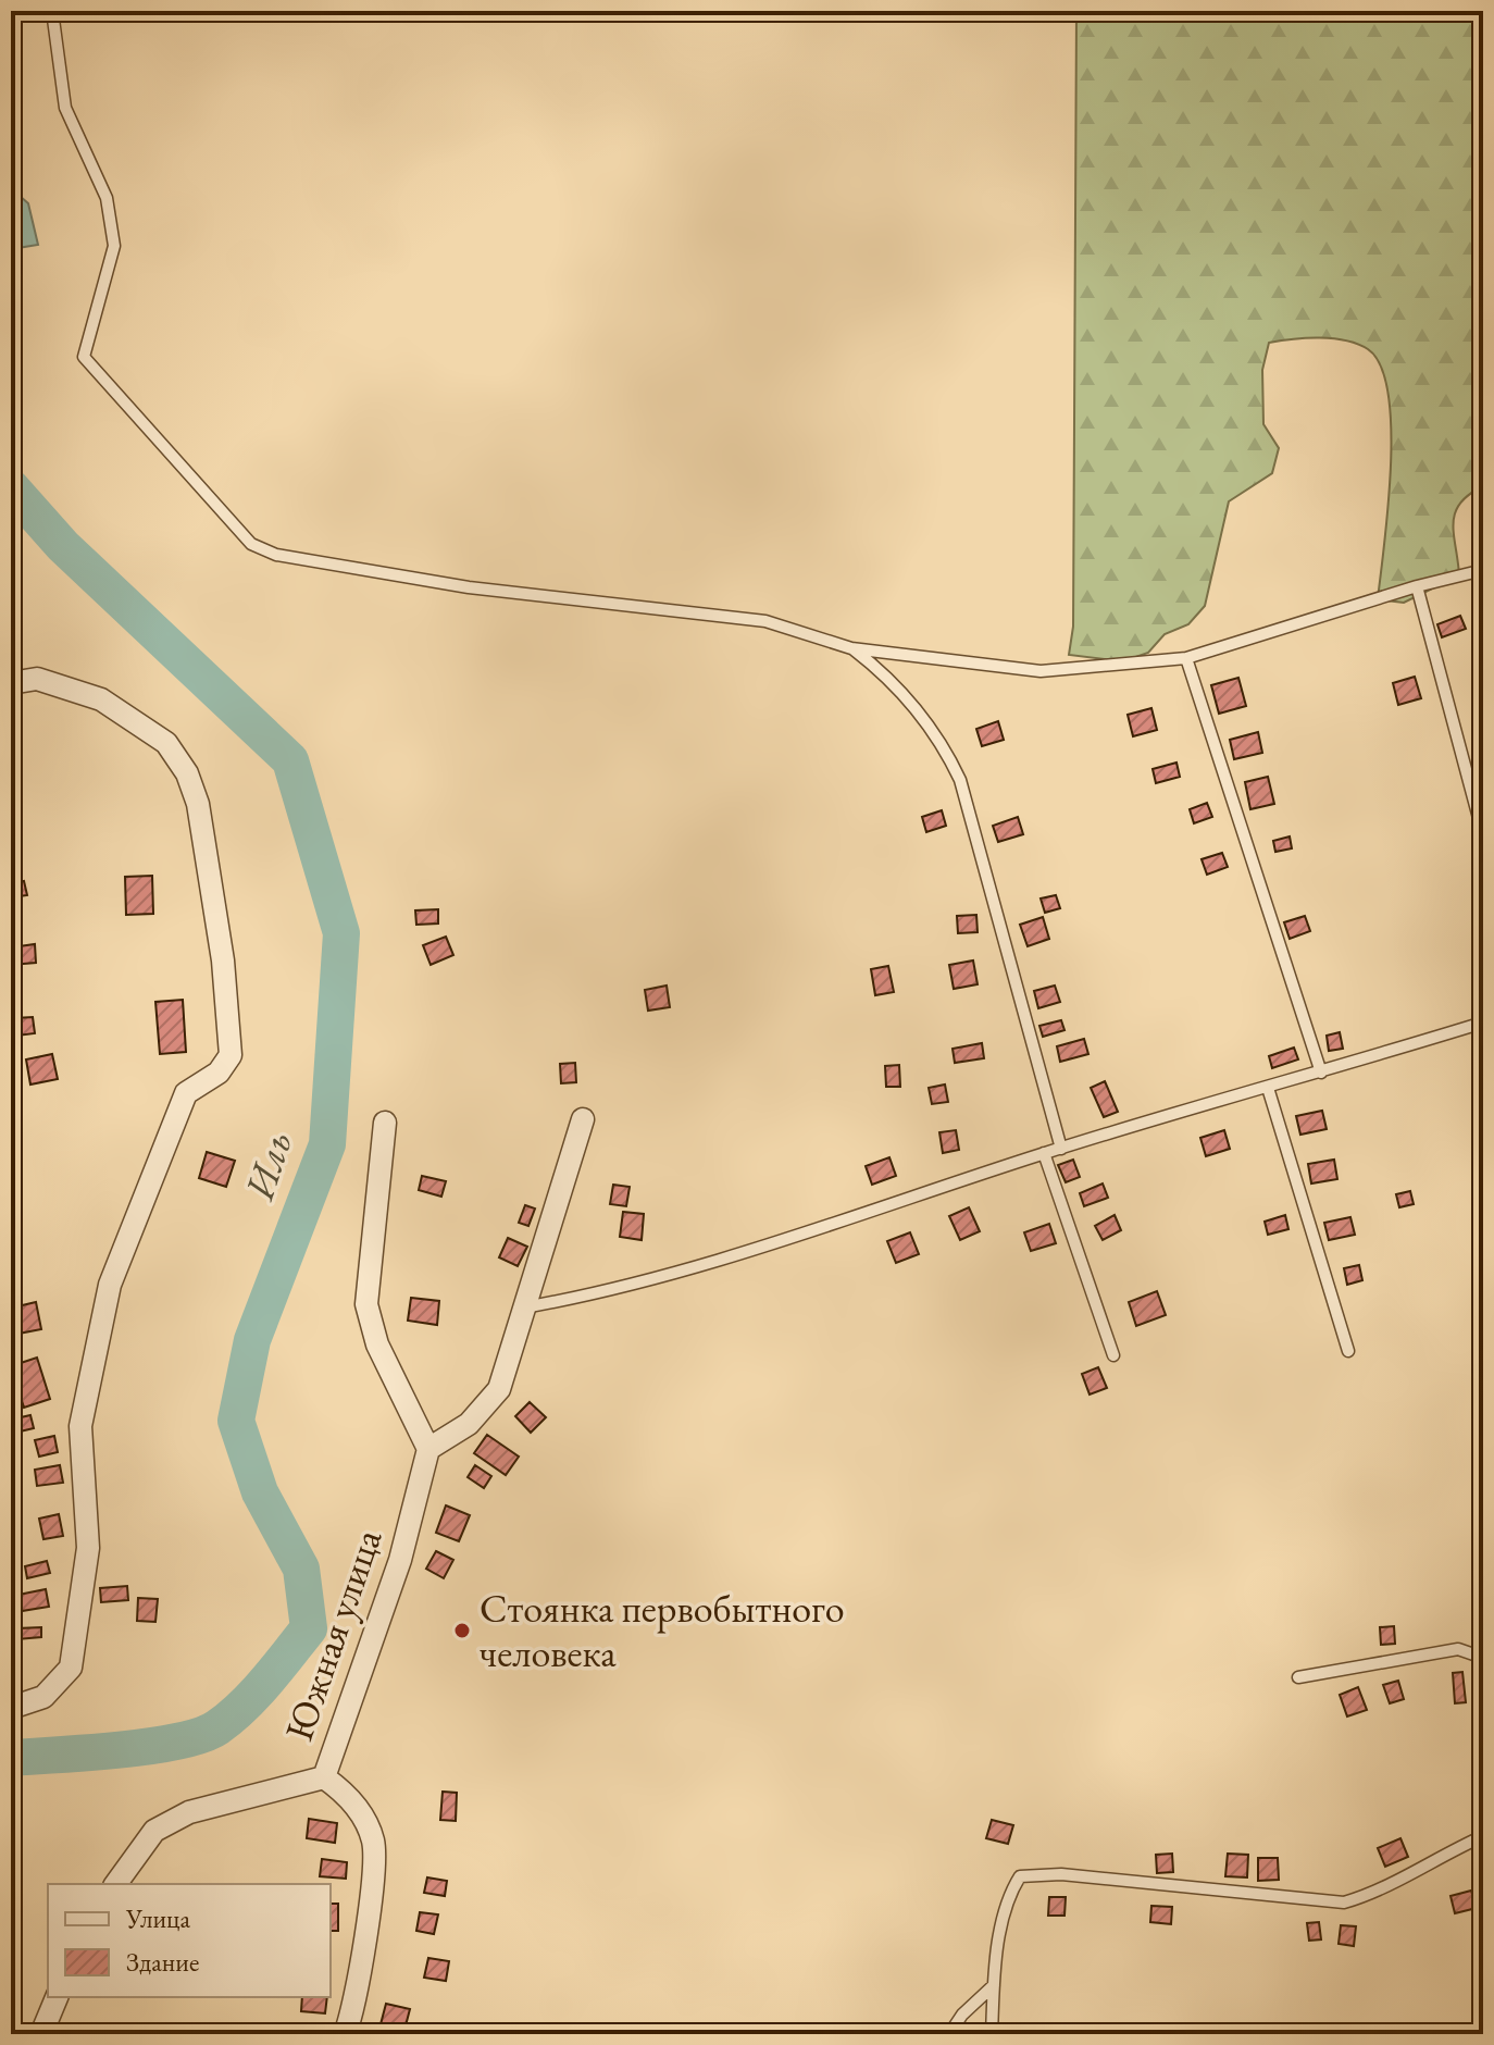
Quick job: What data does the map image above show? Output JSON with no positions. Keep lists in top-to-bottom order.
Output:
{
  "streets": {
    "street": ["Южная улица"]
  },
  "water": ["Иль"],
  "places": ["Стоянка первобытного человека"],
  "legend": ["Улица", "Здание"]
}
